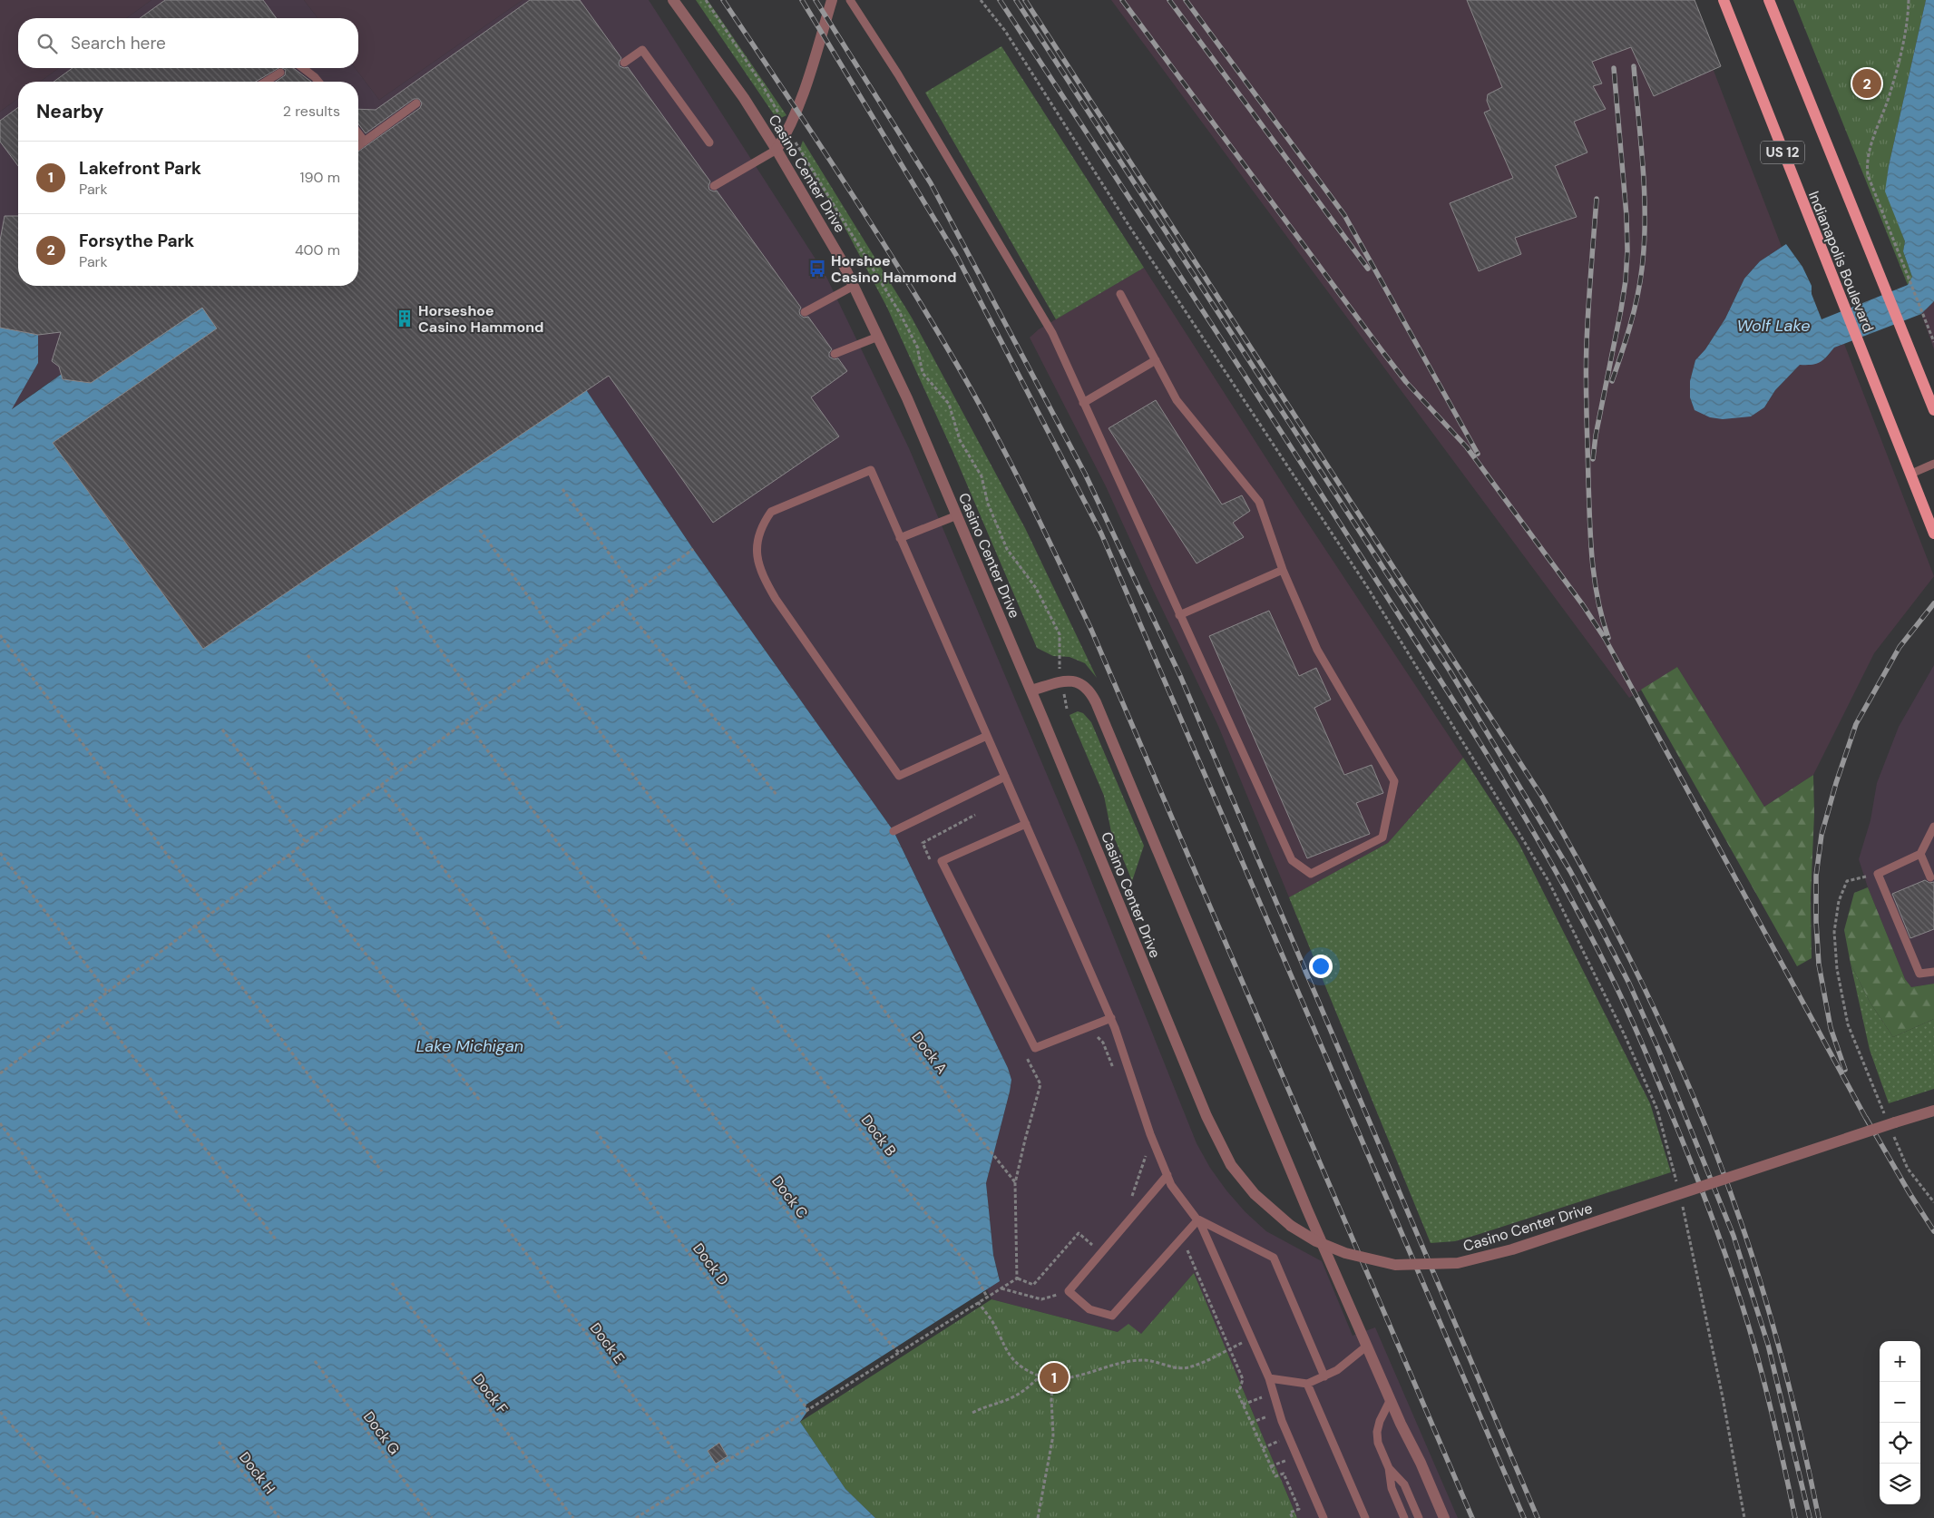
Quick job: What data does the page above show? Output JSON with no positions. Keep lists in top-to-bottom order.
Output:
{
  "streets": {
    "main road": ["US 12", "Indianapolis Boulevard"],
    "street": ["Casino Center Drive"],
    "path": [
      "Dock A",
      "Dock B",
      "Dock C",
      "Dock D",
      "Dock E",
      "Dock F",
      "Dock G",
      "Dock H"
    ]
  },
  "water": ["Wolf Lake", "Lake Michigan"],
  "places": {
    "bus stop": ["Horshoe Casino Hammond"],
    "building": ["Horseshoe Casino Hammond"]
  },
  "page": {
    "search": "Search here",
    "pins": ["2", "1"],
    "heading": ["Nearby", "2 results"],
    "list": [
      {
        "mark": "1",
        "name": "Lakefront Park",
        "note": "Park",
        "value": "190 m"
      },
      {
        "mark": "2",
        "name": "Forsythe Park",
        "note": "Park",
        "value": "400 m"
      }
    ],
    "map_buttons": ["+", "−"]
  }
}
